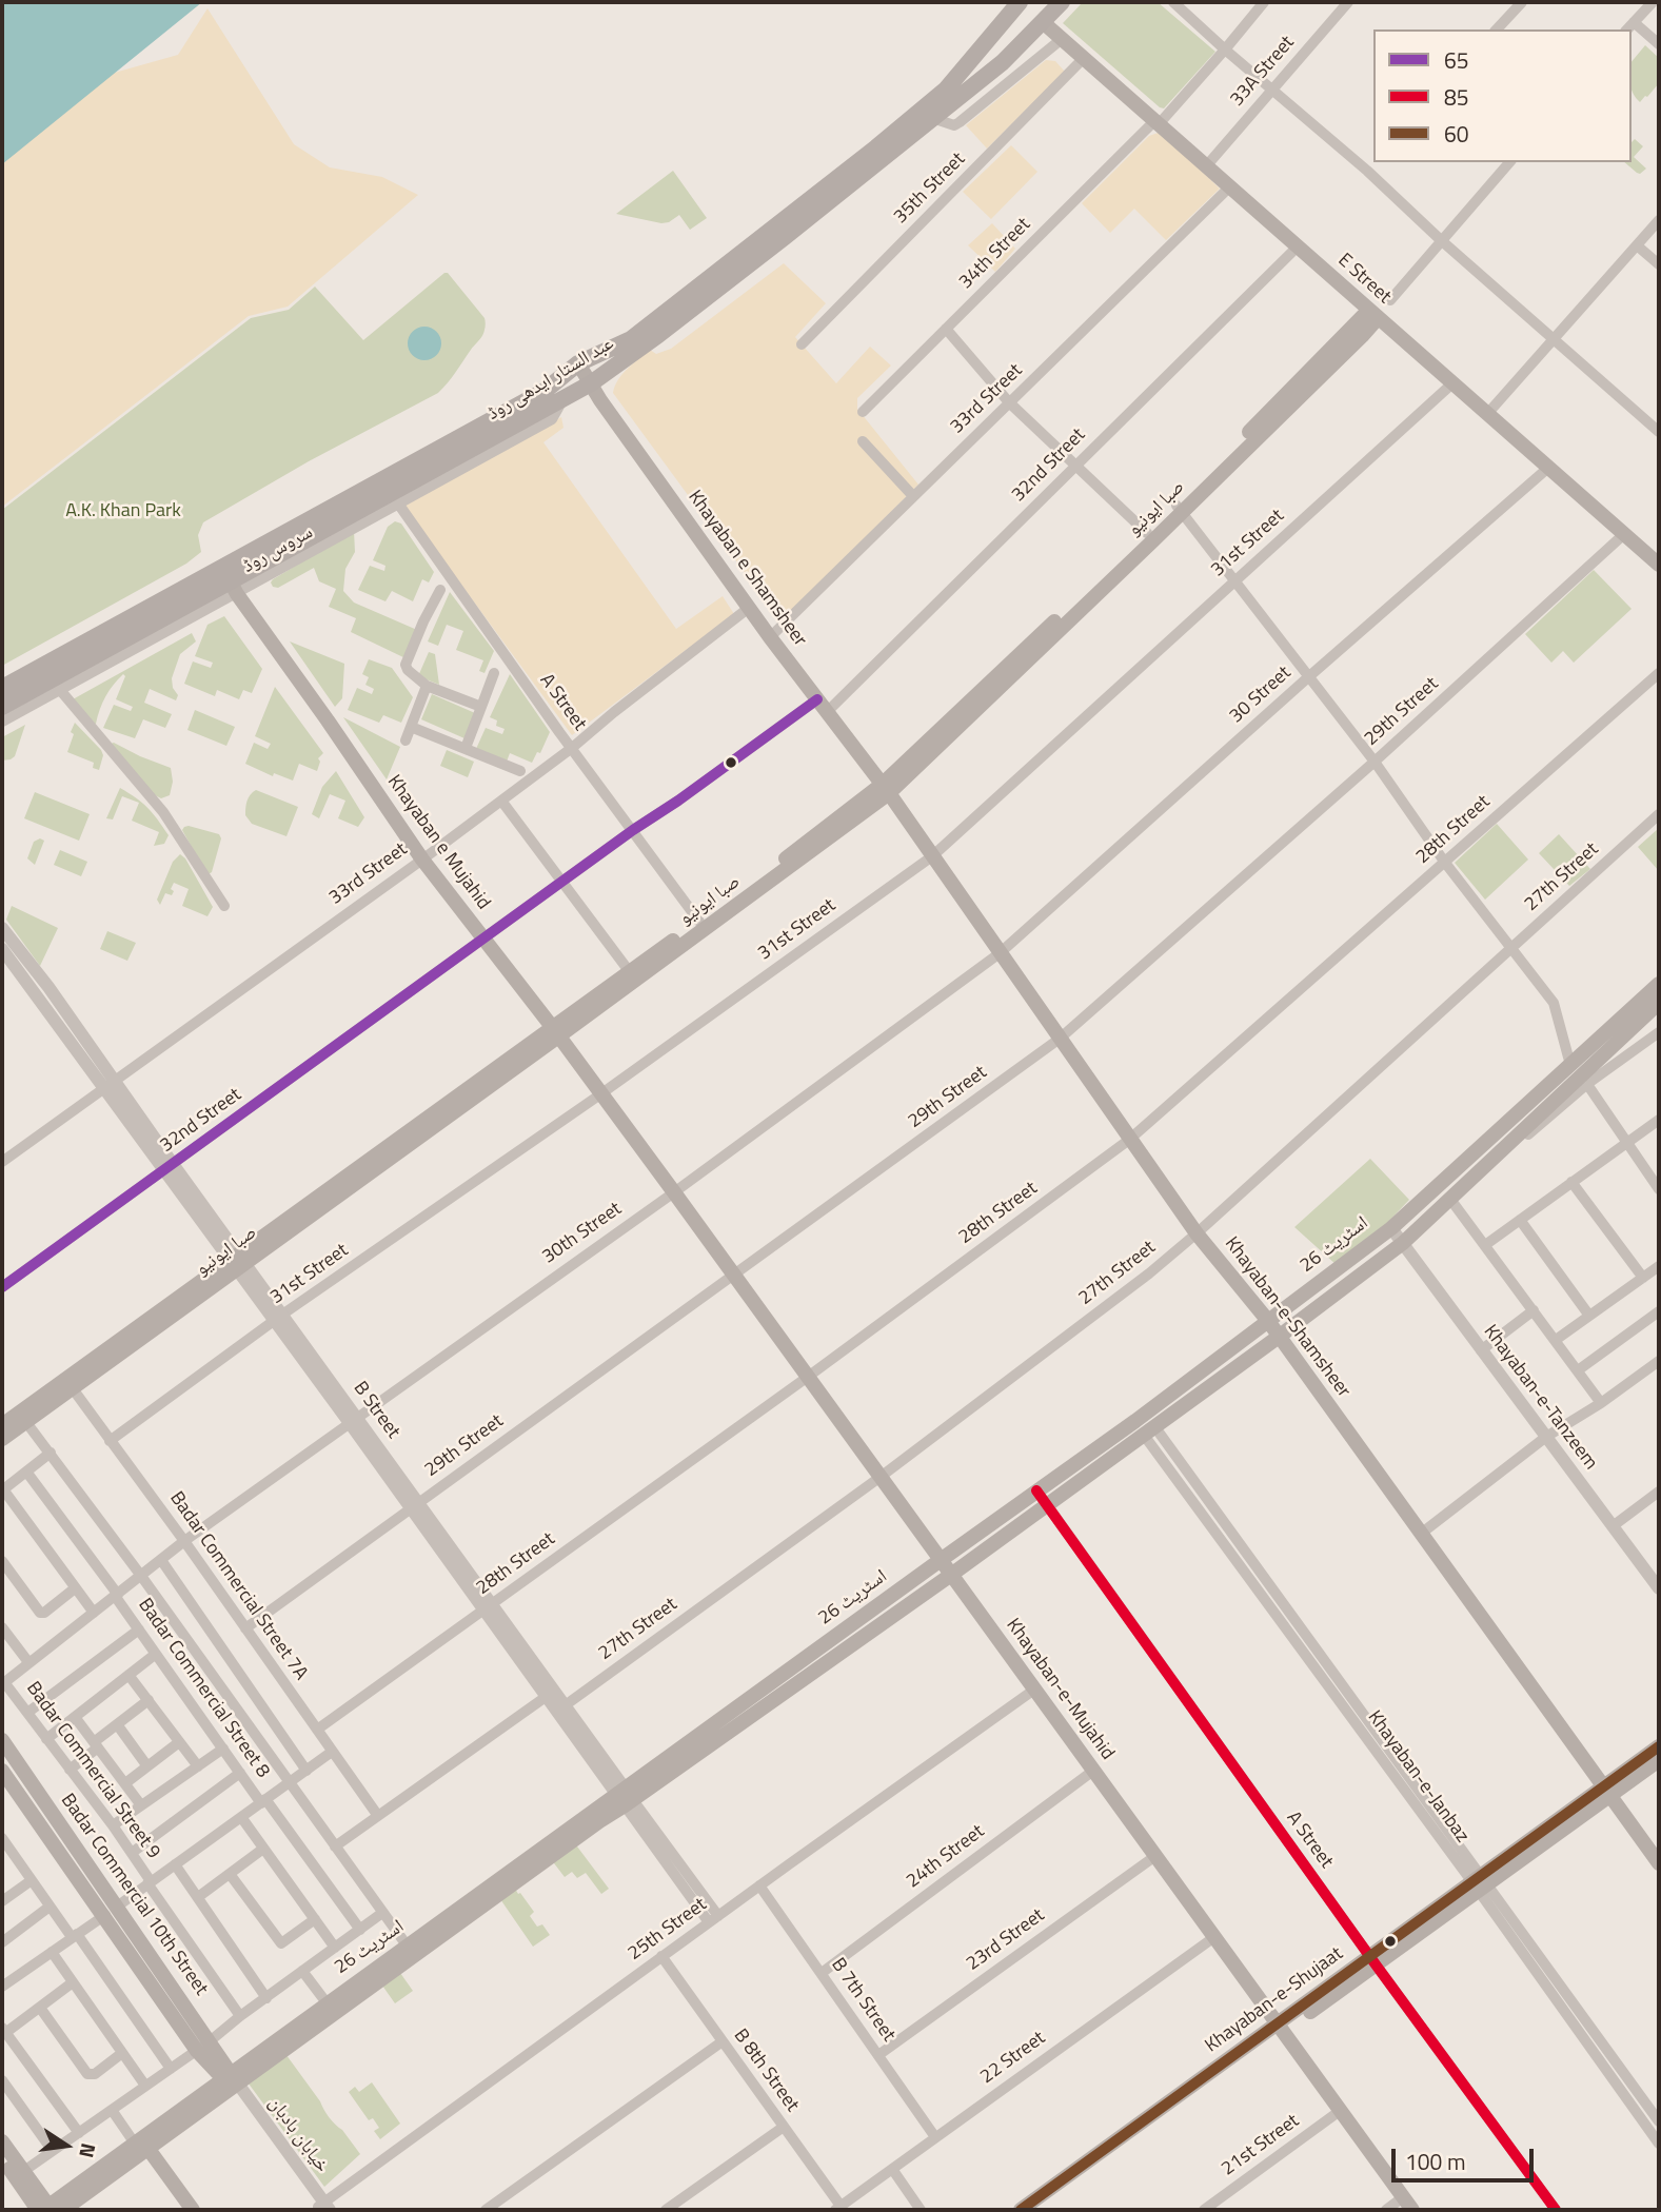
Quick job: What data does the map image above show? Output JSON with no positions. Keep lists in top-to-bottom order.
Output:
{
  "streets": {
    "main road": [
      "E Street",
      "عبد الستار ایدھی روڈ",
      "صبا ایونیو",
      "Khayaban e Shamsheer",
      "Khayaban e Mujahid",
      "اسٹریٹ 26",
      "Khayaban-e-Shamsheer",
      "Khayaban-e-Mujahid",
      "Badar Commercial 10th Street",
      "Khayaban-e-Shujaat"
    ],
    "street": [
      "33A Street",
      "35th Street",
      "34th Street",
      "33rd Street",
      "32nd Street",
      "31st Street",
      "سروس روڈ",
      "30 Street",
      "A Street",
      "29th Street",
      "28th Street",
      "27th Street",
      "30th Street",
      "Khayaban-e-Tanzeem",
      "B Street",
      "Badar Commercial Street 7A",
      "Badar Commercial Street 8",
      "Badar Commercial Street 9",
      "Khayaban-e-Janbaz",
      "24th Street",
      "25th Street",
      "23rd Street",
      "B 7th Street",
      "22 Street",
      "B 8th Street",
      "خیابان بادبان",
      "21st Street"
    ]
  },
  "crossings": [
    ["33A Street", "E Street"],
    ["35th Street", "E Street"],
    ["34th Street", "E Street"],
    ["E Street", "عبد الستار ایدھی روڈ"],
    ["E Street", "33rd Street"],
    ["E Street", "32nd Street"],
    ["E Street", "صبا ایونیو"],
    ["E Street", "31st Street"],
    ["E Street", "30 Street"],
    ["E Street", "29th Street"],
    ["عبد الستار ایدھی روڈ", "سروس روڈ"],
    ["عبد الستار ایدھی روڈ", "Khayaban e Shamsheer"],
    ["عبد الستار ایدھی روڈ", "Khayaban e Mujahid"],
    ["33rd Street", "Khayaban e Shamsheer"],
    ["33rd Street", "A Street"],
    ["33rd Street", "Khayaban e Mujahid"],
    ["33rd Street", "B Street"],
    ["32nd Street", "Khayaban e Shamsheer"],
    ["32nd Street", "A Street"],
    ["32nd Street", "Khayaban e Mujahid"],
    ["32nd Street", "B Street"],
    ["صبا ایونیو", "Khayaban e Shamsheer"],
    ["صبا ایونیو", "A Street"],
    ["صبا ایونیو", "Khayaban e Mujahid"],
    ["صبا ایونیو", "Khayaban-e-Shamsheer"],
    ["صبا ایونیو", "B Street"],
    ["صبا ایونیو", "Badar Commercial Street 7A"],
    ["31st Street", "Khayaban e Mujahid"],
    ["31st Street", "Khayaban-e-Shamsheer"],
    ["31st Street", "B Street"],
    ["31st Street", "Badar Commercial Street 7A"],
    ["سروس روڈ", "A Street"],
    ["سروس روڈ", "Khayaban e Mujahid"],
    ["Khayaban e Shamsheer", "Khayaban-e-Shamsheer"],
    ["30 Street", "30th Street"],
    ["30 Street", "Khayaban-e-Shamsheer"],
    ["A Street", "اسٹریٹ 26"],
    ["A Street", "Khayaban-e-Shujaat"],
    ["29th Street", "Khayaban-e-Shamsheer"],
    ["29th Street", "B Street"],
    ["29th Street", "Badar Commercial Street 7A"],
    ["29th Street", "Khayaban-e-Mujahid"],
    ["28th Street", "Khayaban-e-Shamsheer"],
    ["28th Street", "B Street"],
    ["28th Street", "Badar Commercial Street 7A"],
    ["28th Street", "Khayaban-e-Mujahid"],
    ["Khayaban e Mujahid", "30th Street"],
    ["Khayaban e Mujahid", "Khayaban-e-Mujahid"],
    ["27th Street", "Khayaban-e-Shamsheer"],
    ["27th Street", "B Street"],
    ["27th Street", "Khayaban-e-Mujahid"],
    ["30th Street", "Khayaban-e-Shamsheer"],
    ["30th Street", "B Street"],
    ["30th Street", "Badar Commercial Street 7A"],
    ["30th Street", "Badar Commercial Street 8"],
    ["30th Street", "Khayaban-e-Mujahid"],
    ["30th Street", "Badar Commercial Street 9"],
    ["اسٹریٹ 26", "Khayaban-e-Shamsheer"],
    ["اسٹریٹ 26", "Khayaban-e-Tanzeem"],
    ["اسٹریٹ 26", "B Street"],
    ["اسٹریٹ 26", "Khayaban-e-Mujahid"],
    ["اسٹریٹ 26", "Khayaban-e-Janbaz"],
    ["اسٹریٹ 26", "Badar Commercial 10th Street"],
    ["اسٹریٹ 26", "خیابان بادبان"],
    ["Khayaban-e-Shamsheer", "Khayaban-e-Shujaat"],
    ["B Street", "25th Street"],
    ["Khayaban-e-Mujahid", "24th Street"],
    ["Khayaban-e-Mujahid", "25th Street"],
    ["Khayaban-e-Mujahid", "23rd Street"],
    ["Khayaban-e-Mujahid", "Khayaban-e-Shujaat"],
    ["Khayaban-e-Mujahid", "22 Street"],
    ["Khayaban-e-Mujahid", "21st Street"],
    ["Khayaban-e-Janbaz", "Khayaban-e-Shujaat"],
    ["24th Street", "B 7th Street"],
    ["Badar Commercial 10th Street", "خیابان بادبان"],
    ["25th Street", "B 7th Street"],
    ["25th Street", "B 8th Street"],
    ["25th Street", "خیابان بادبان"],
    ["23rd Street", "B 7th Street"],
    ["B 7th Street", "22 Street"],
    ["22 Street", "B 8th Street"]
  ],
  "parks": ["A.K. Khan Park"],
  "lines": ["transit line 65", "transit line 85", "transit line 60"],
  "legend": ["65", "85", "60"],
  "scale_bar": "100 m",
  "north": "right"
}
